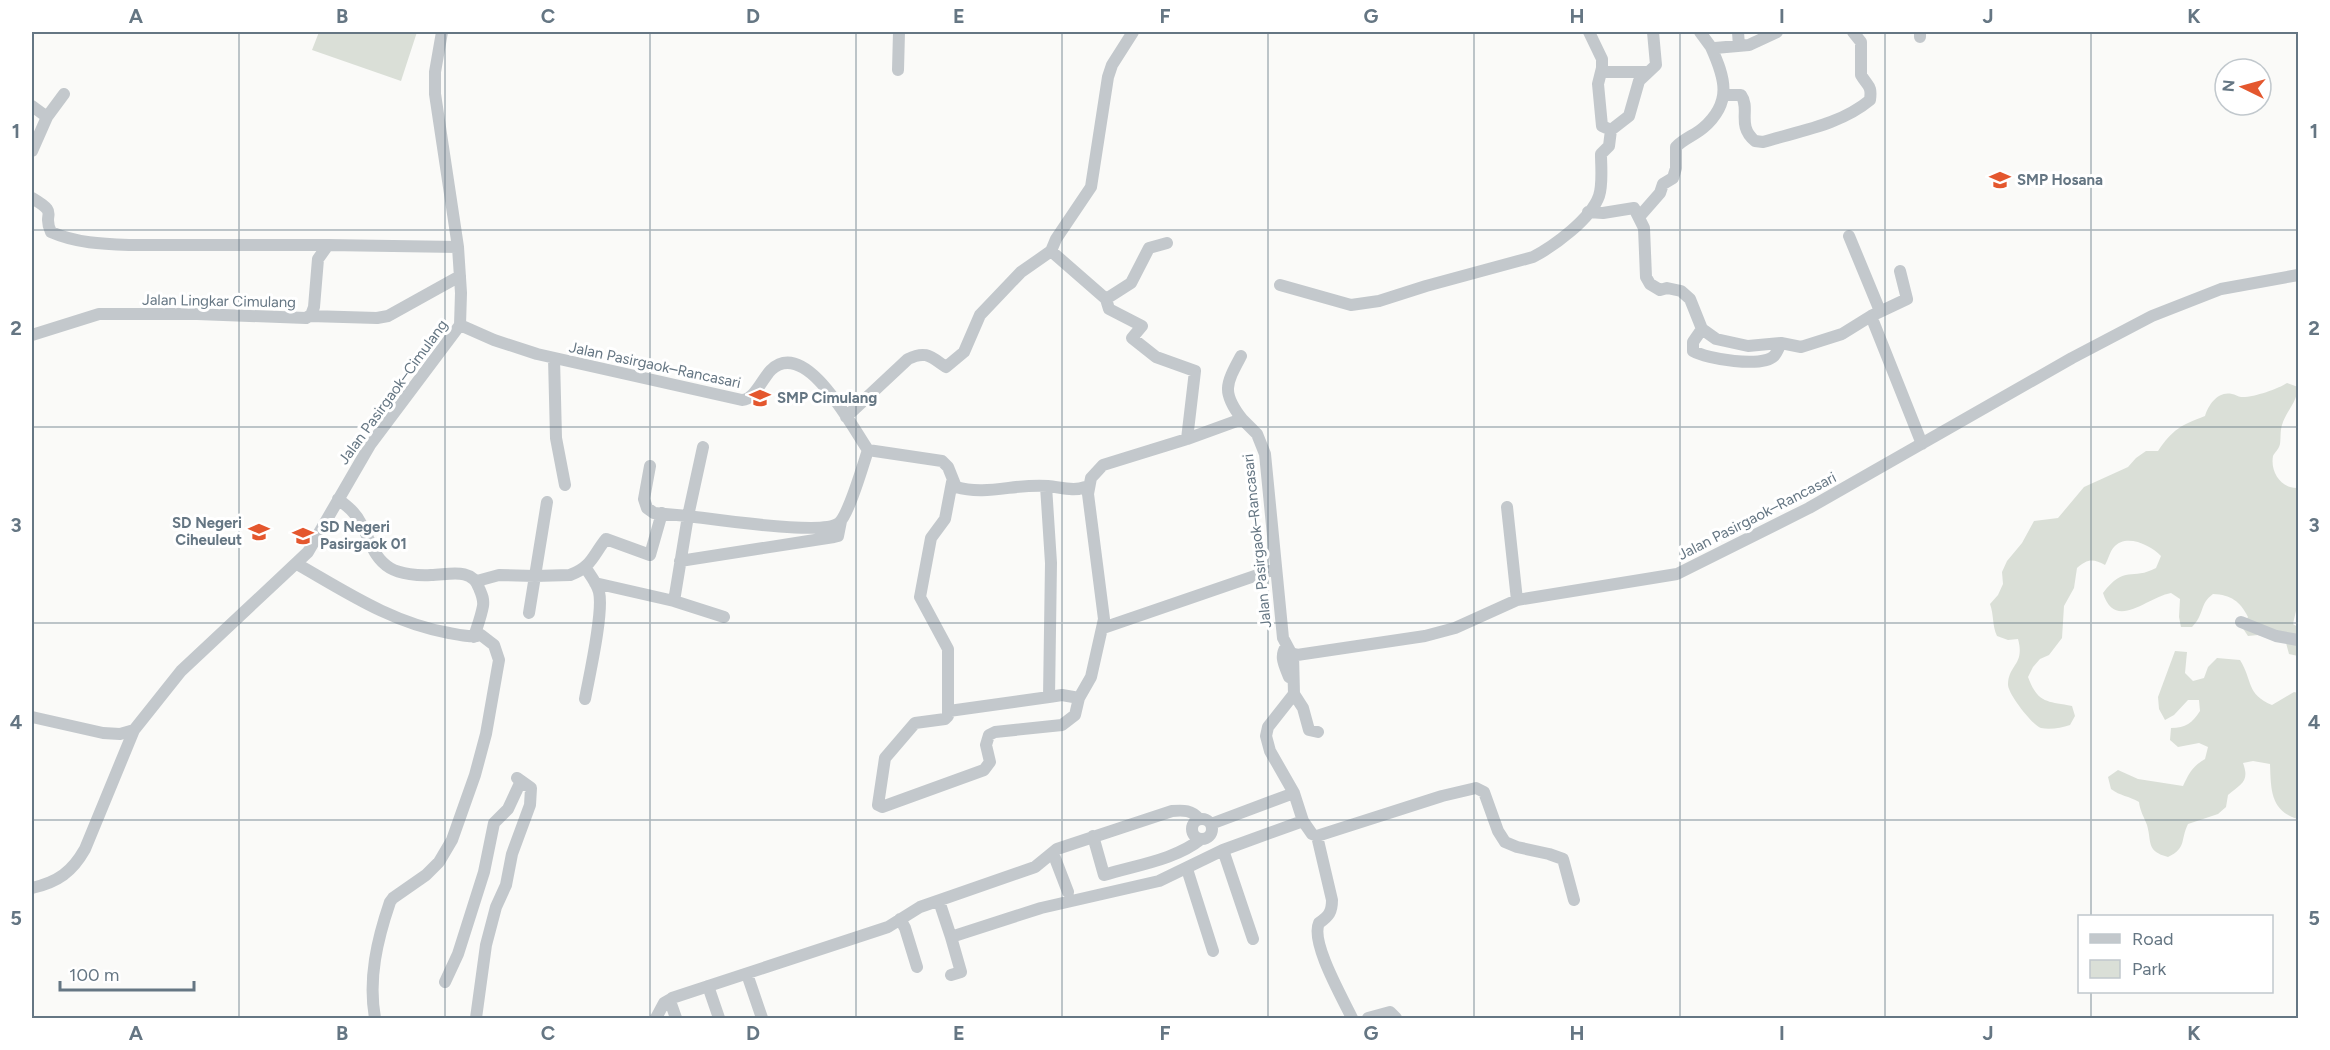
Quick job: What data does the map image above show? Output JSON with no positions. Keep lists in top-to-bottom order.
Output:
{
  "streets": {
    "street": ["Jalan Lingkar Cimulang", "Jalan Pasirgaok–Rancasari", "Jalan Pasirgaok–Cimulang"]
  },
  "crossings": [
    ["Jalan Pasirgaok–Rancasari", "Jalan Pasirgaok–Cimulang"]
  ],
  "places": {
    "school or university": [
      "SMP Hosana",
      "SMP Cimulang",
      "SD Negeri Ciheuleut",
      "SD Negeri Pasirgaok 01"
    ]
  },
  "legend": ["Road", "Park"],
  "scale_bar": "100 m",
  "north": "left",
  "grid": {
    "columns": [
      "A",
      "B",
      "C",
      "D",
      "E",
      "F",
      "G",
      "H",
      "I",
      "J",
      "K"
    ],
    "rows": [
      "1",
      "2",
      "3",
      "4",
      "5"
    ]
  }
}
